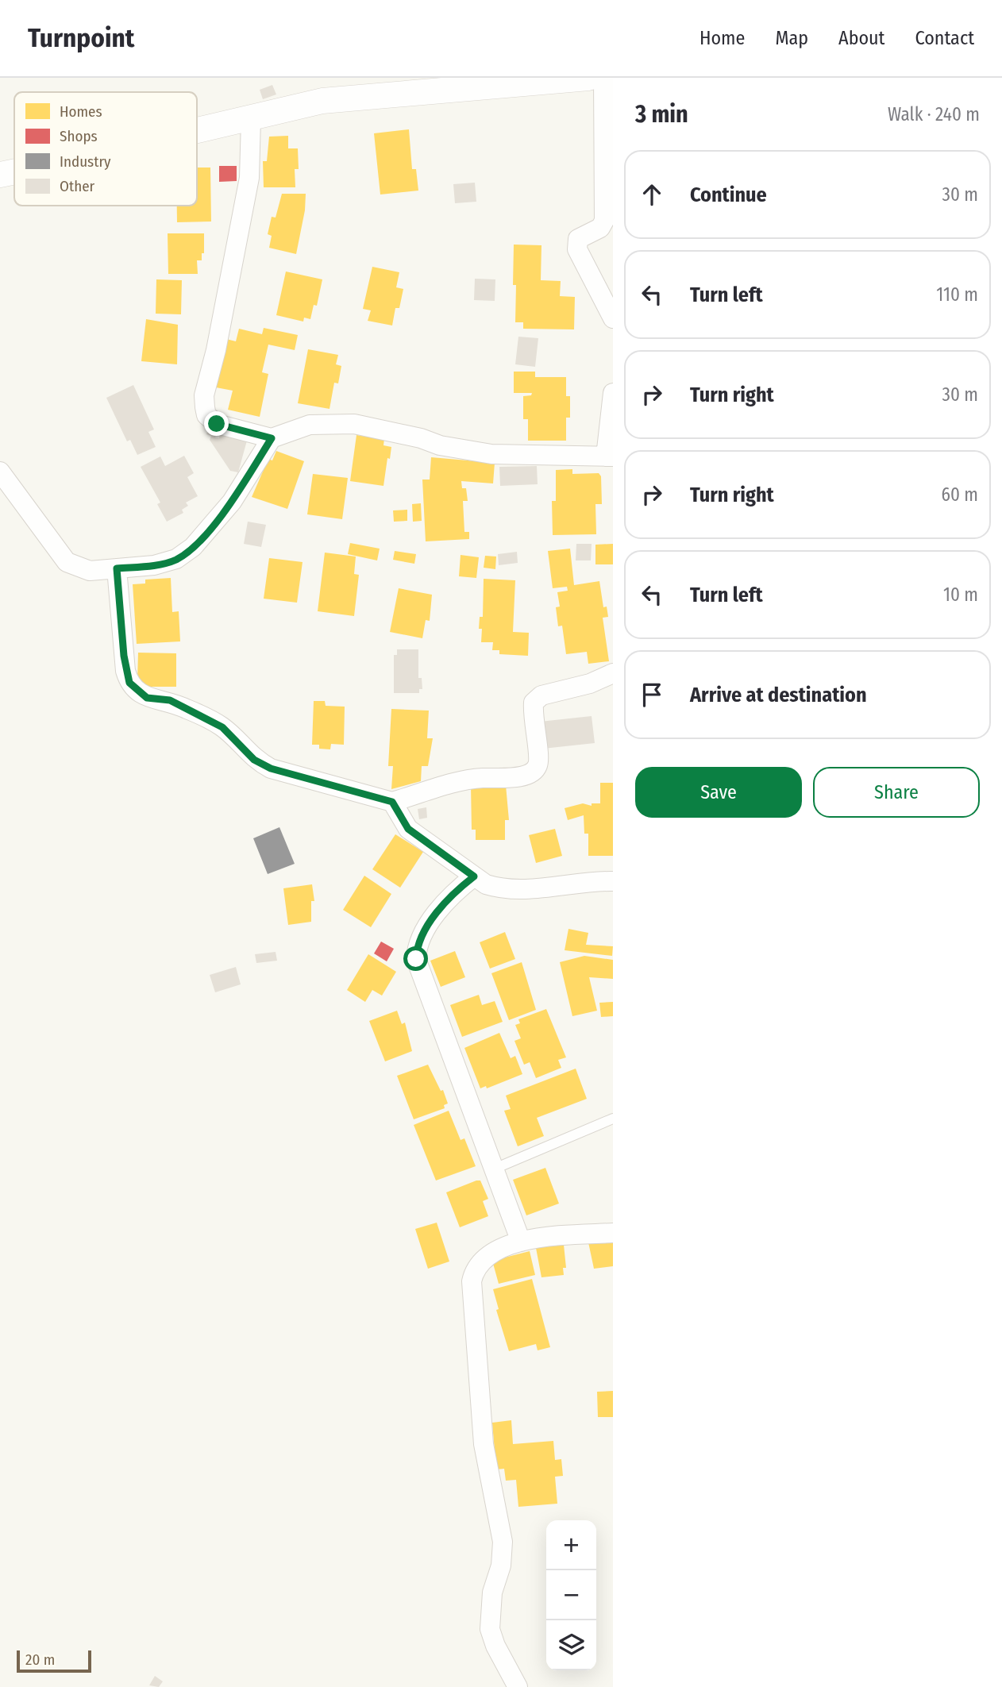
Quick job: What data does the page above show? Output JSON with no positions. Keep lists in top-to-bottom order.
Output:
{
  "legend": [
    "Homes",
    "Shops",
    "Industry",
    "Other"
  ],
  "scale_bar": "20 m",
  "page": {
    "header": "Turnpoint",
    "nav": [
      "Home",
      "Map",
      "About",
      "Contact"
    ],
    "heading": ["3 min", "Walk · 240 m"],
    "list": [
      ["Continue", "30 m"],
      ["Turn left", "110 m"],
      ["Turn right", "30 m"],
      ["Turn right", "60 m"],
      ["Turn left", "10 m"],
      "Arrive at destination"
    ],
    "buttons": ["Save", "Share"],
    "map_buttons": ["+", "−"],
    "scale": "20 m"
  }
}
